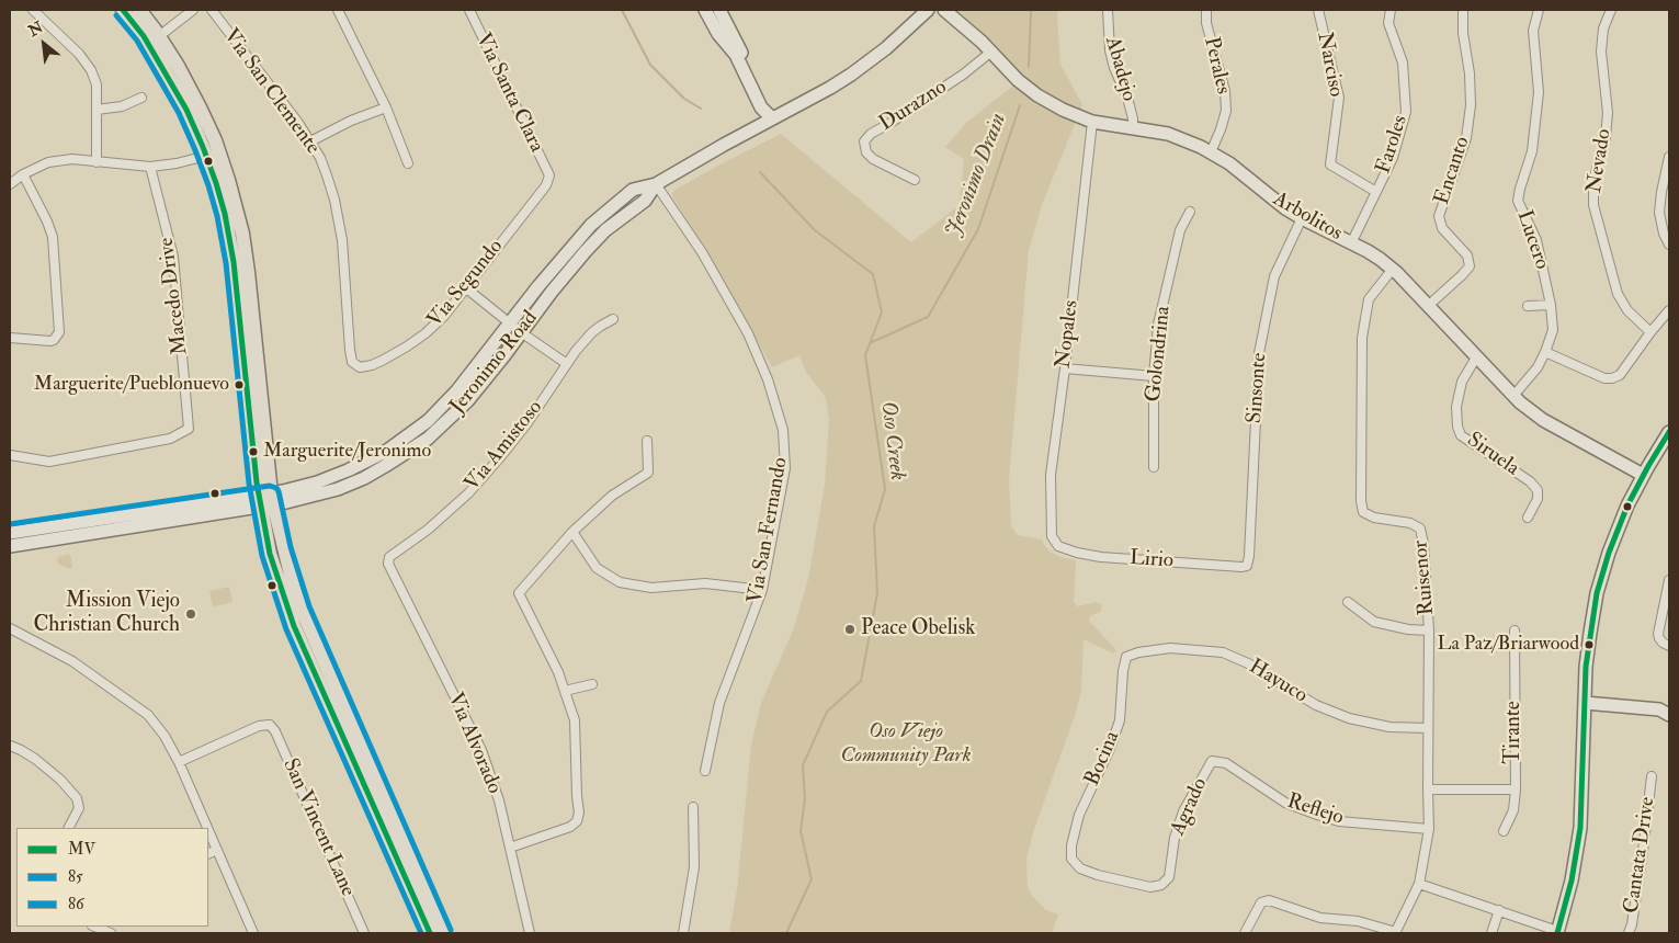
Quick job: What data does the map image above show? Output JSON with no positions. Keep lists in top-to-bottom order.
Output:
{
  "streets": {
    "main road": ["Arbolitos", "Jeronimo Road"],
    "street": [
      "Narciso",
      "Perales",
      "Abadejo",
      "Via San Clemente",
      "Via Santa Clara",
      "Durazno",
      "Faroles",
      "Nevado",
      "Encanto",
      "Lucero",
      "Via Segundo",
      "Macedo Drive",
      "Nopales",
      "Golondrina",
      "Sinsonte",
      "Via Amistoso",
      "Siruela",
      "Via San Fernando",
      "Lirio",
      "Ruisenor",
      "Hayuco",
      "Tirante",
      "Via Alvorado",
      "Bocina",
      "Agrado",
      "Reflejo",
      "San Vincent Lane",
      "Cantata Drive"
    ]
  },
  "crossings": [
    ["Narciso", "Faroles"],
    ["Perales", "Arbolitos"],
    ["Abadejo", "Arbolitos"],
    ["Via San Clemente", "Via Segundo"],
    ["Via Santa Clara", "Via Segundo"],
    ["Durazno", "Arbolitos"],
    ["Faroles", "Arbolitos"],
    ["Encanto", "Arbolitos"],
    ["Arbolitos", "Lucero"],
    ["Arbolitos", "Nopales"],
    ["Arbolitos", "Sinsonte"],
    ["Arbolitos", "Siruela"],
    ["Arbolitos", "Ruisenor"],
    ["Nopales", "Lirio"],
    ["Jeronimo Road", "Via San Fernando"],
    ["Sinsonte", "Lirio"],
    ["Via Amistoso", "Via Alvorado"],
    ["Ruisenor", "Hayuco"],
    ["Ruisenor", "Reflejo"],
    ["Hayuco", "Bocina"],
    ["Bocina", "Agrado"],
    ["Agrado", "Reflejo"]
  ],
  "water": ["Jeronimo Drain", "Oso Creek"],
  "parks": ["Oso Viejo Community Park"],
  "places": [
    "Marguerite/Pueblonuevo",
    "Marguerite/Jeronimo",
    "Mission Viejo Christian Church",
    "Peace Obelisk",
    "La Paz/Briarwood"
  ],
  "lines": ["transit line MV", "transit line 85", "transit line 86"],
  "legend": ["MV", "85", "86"],
  "north": "top left"
}
